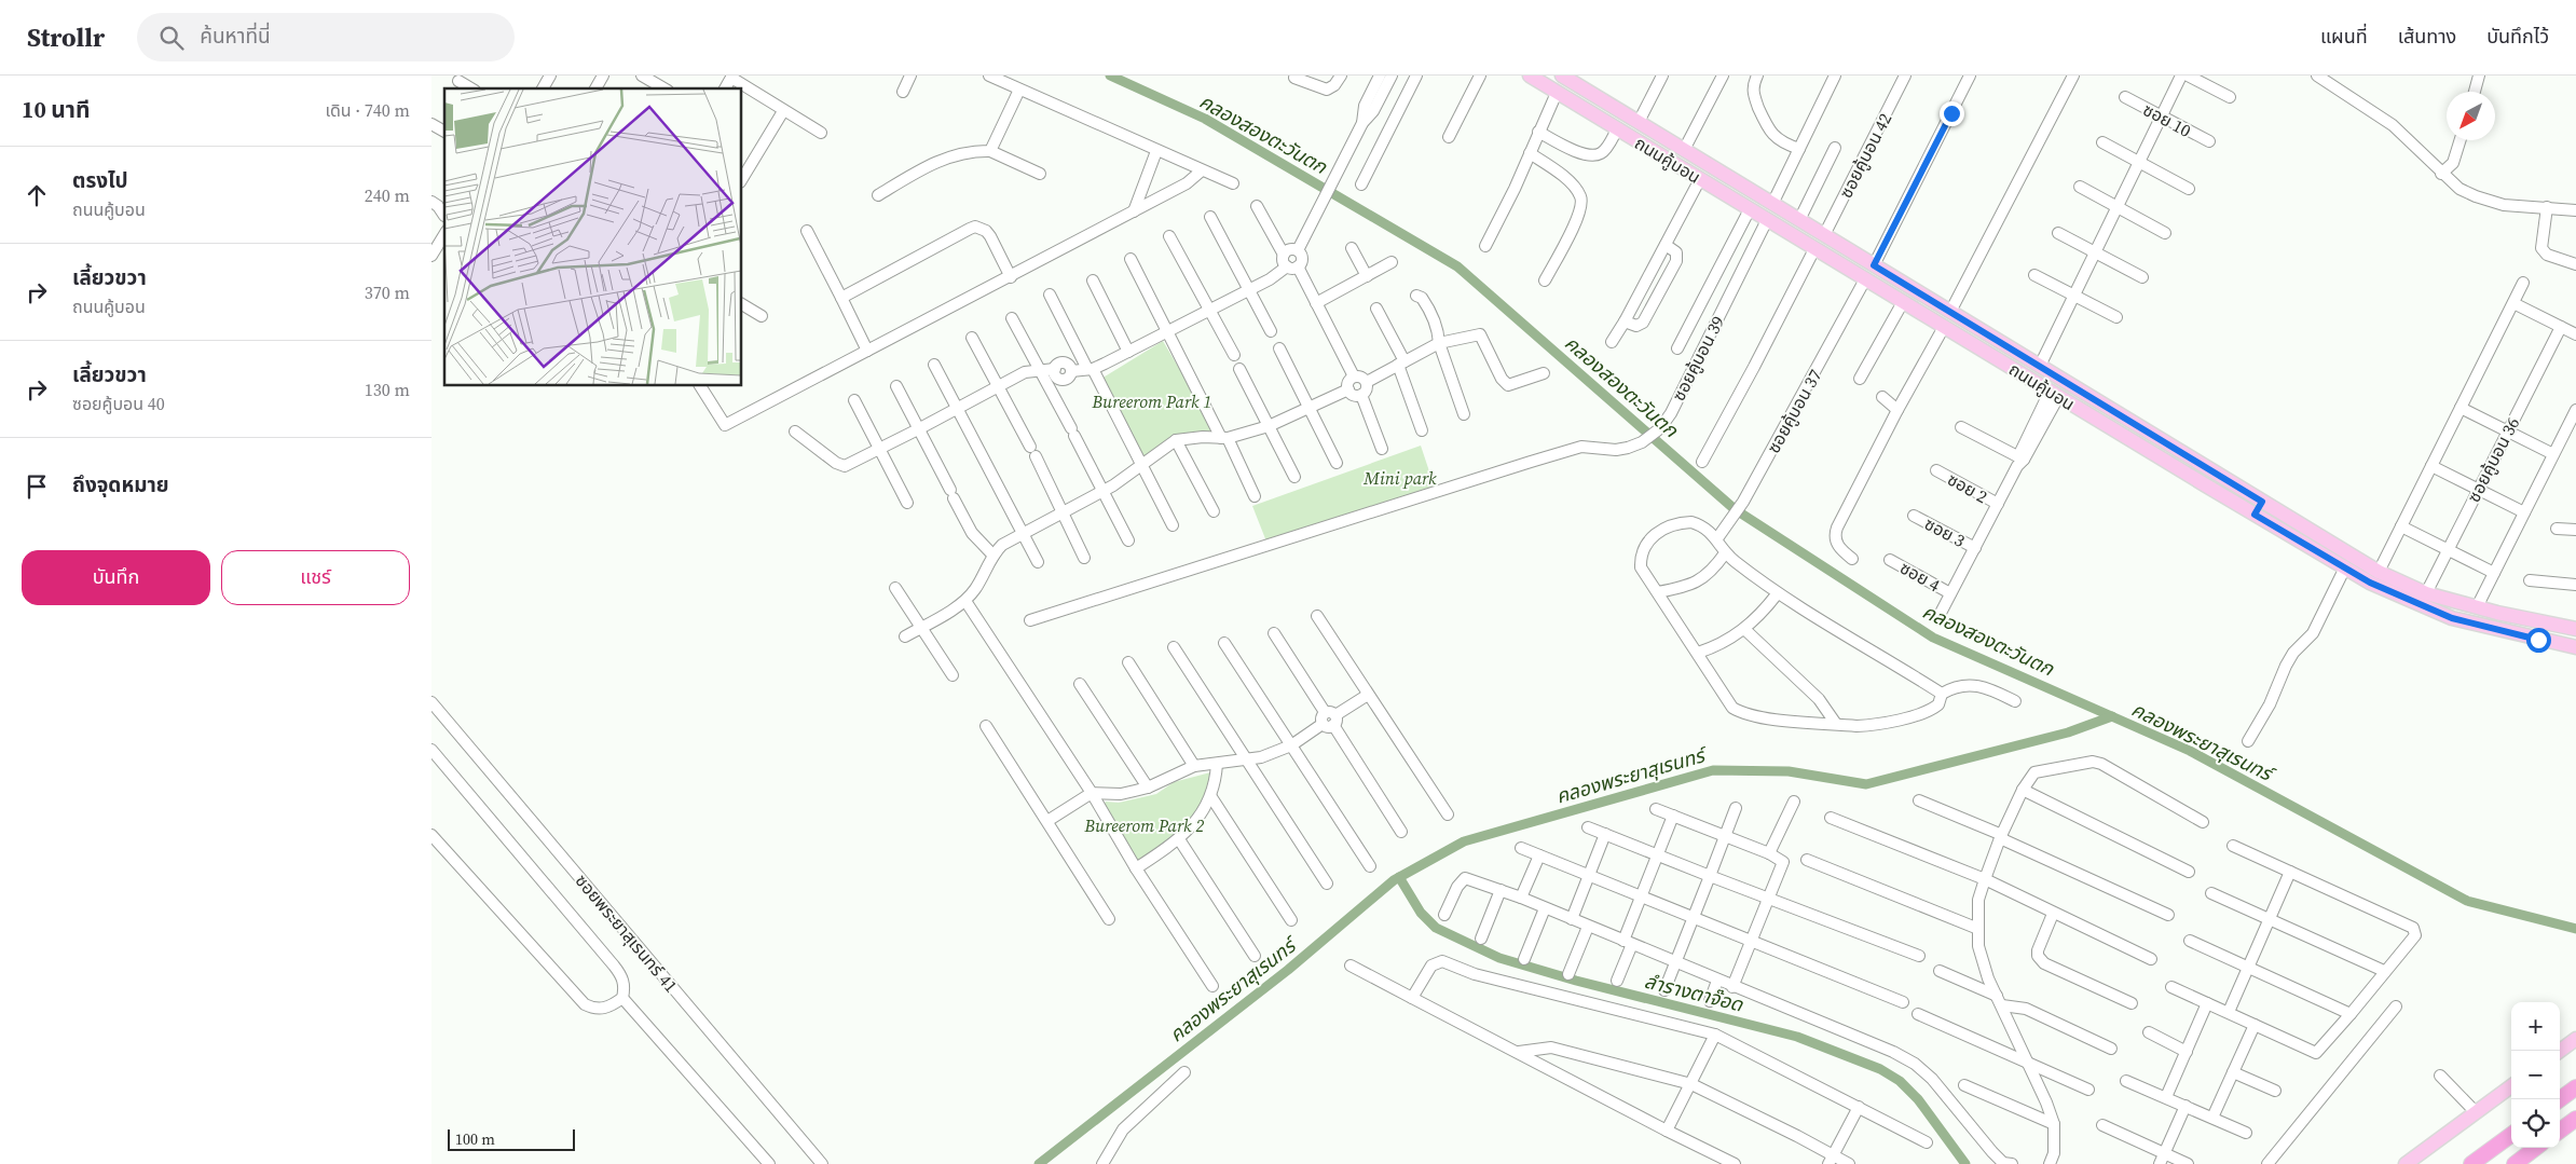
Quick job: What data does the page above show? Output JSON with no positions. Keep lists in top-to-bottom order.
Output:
{
  "streets": {
    "main road": ["ถนนคู้บอน"],
    "street": [
      "ซอย 10",
      "ซอยคู้บอน 42",
      "ซอยคู้บอน 39",
      "ซอยคู้บอน 37",
      "ซอยคู้บอน 36",
      "ซอย 2",
      "ซอย 3",
      "ซอย 4",
      "ซอยพระยาสุเรนทร์ 41"
    ]
  },
  "crossings": [
    ["ซอยคู้บอน 42", "ถนนคู้บอน"],
    ["ถนนคู้บอน", "ซอยคู้บอน 39"],
    ["ถนนคู้บอน", "ซอยคู้บอน 37"],
    ["ถนนคู้บอน", "ซอยคู้บอน 36"]
  ],
  "water": ["คลองสองตะวันตก", "คลองพระยาสุเรนทร์", "ลำรางตาจ๊อด"],
  "parks": ["Bureerom Park 1", "Mini park", "Bureerom Park 2"],
  "scale_bar": "100 m",
  "north": "bottom left",
  "page": {
    "header": "Strollr",
    "search": "ค้นหาที่นี่",
    "nav": ["แผนที่", "เส้นทาง", "บันทึกไว้"],
    "heading": ["10 นาที", "เดิน · 740 m"],
    "list": [
      ["ตรงไป", "ถนนคู้บอน", "240 m"],
      ["เลี้ยวขวา", "ถนนคู้บอน", "370 m"],
      ["เลี้ยวขวา", "ซอยคู้บอน 40", "130 m"],
      "ถึงจุดหมาย"
    ],
    "buttons": ["บันทึก", "แชร์"],
    "map_buttons": ["+", "−"],
    "scale": "100 m"
  }
}
